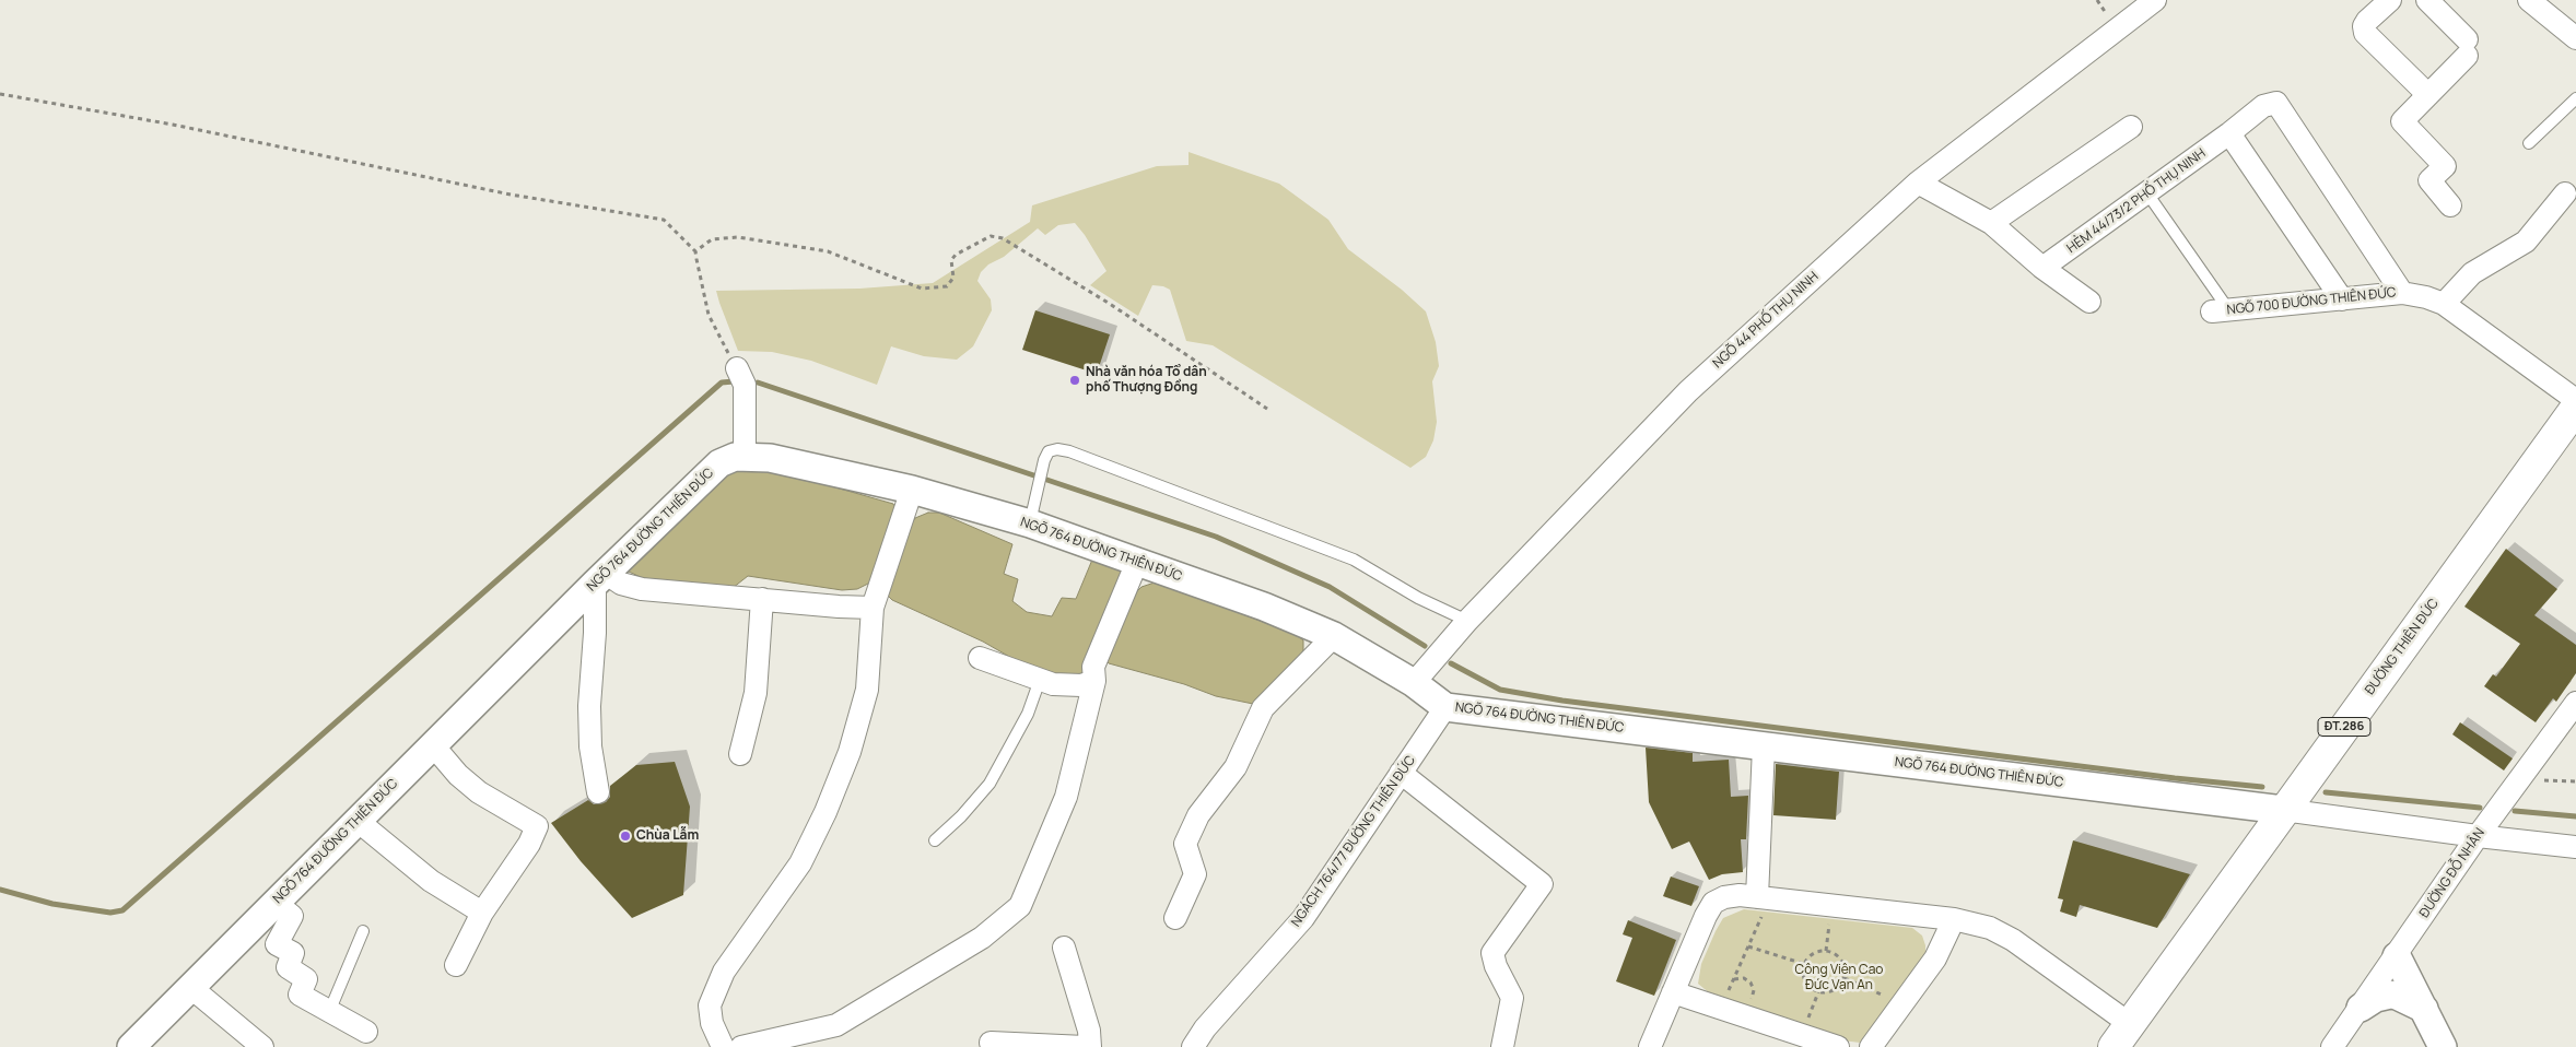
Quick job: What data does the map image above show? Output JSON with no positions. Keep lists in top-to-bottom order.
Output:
{
  "streets": {
    "main road": ["ĐƯỜNG THIÊN ĐỨC", "ĐT.286"],
    "street": [
      "HẺM 44/73/2 PHỐ THỤ NINH",
      "NGÕ 700 ĐƯỜNG THIÊN ĐỨC",
      "NGÕ 44 PHỐ THỤ NINH",
      "NGÕ 764 ĐƯỜNG THIÊN ĐỨC",
      "NGÁCH 764/77 ĐƯỜNG THIÊN ĐỨC",
      "ĐƯỜNG ĐỖ NHÂN"
    ]
  },
  "crossings": [
    ["HẺM 44/73/2 PHỐ THỤ NINH", "NGÕ 700 ĐƯỜNG THIÊN ĐỨC"],
    ["NGÕ 44 PHỐ THỤ NINH", "NGÕ 764 ĐƯỜNG THIÊN ĐỨC"],
    ["NGÕ 764 ĐƯỜNG THIÊN ĐỨC", "ĐƯỜNG THIÊN ĐỨC"],
    ["NGÕ 764 ĐƯỜNG THIÊN ĐỨC", "NGÁCH 764/77 ĐƯỜNG THIÊN ĐỨC"]
  ],
  "parks": ["Công Viên Cao Đức Vạn An"],
  "places": ["Nhà văn hóa Tổ dân phố Thượng Đồng", "Chùa Lẫm"]
}
